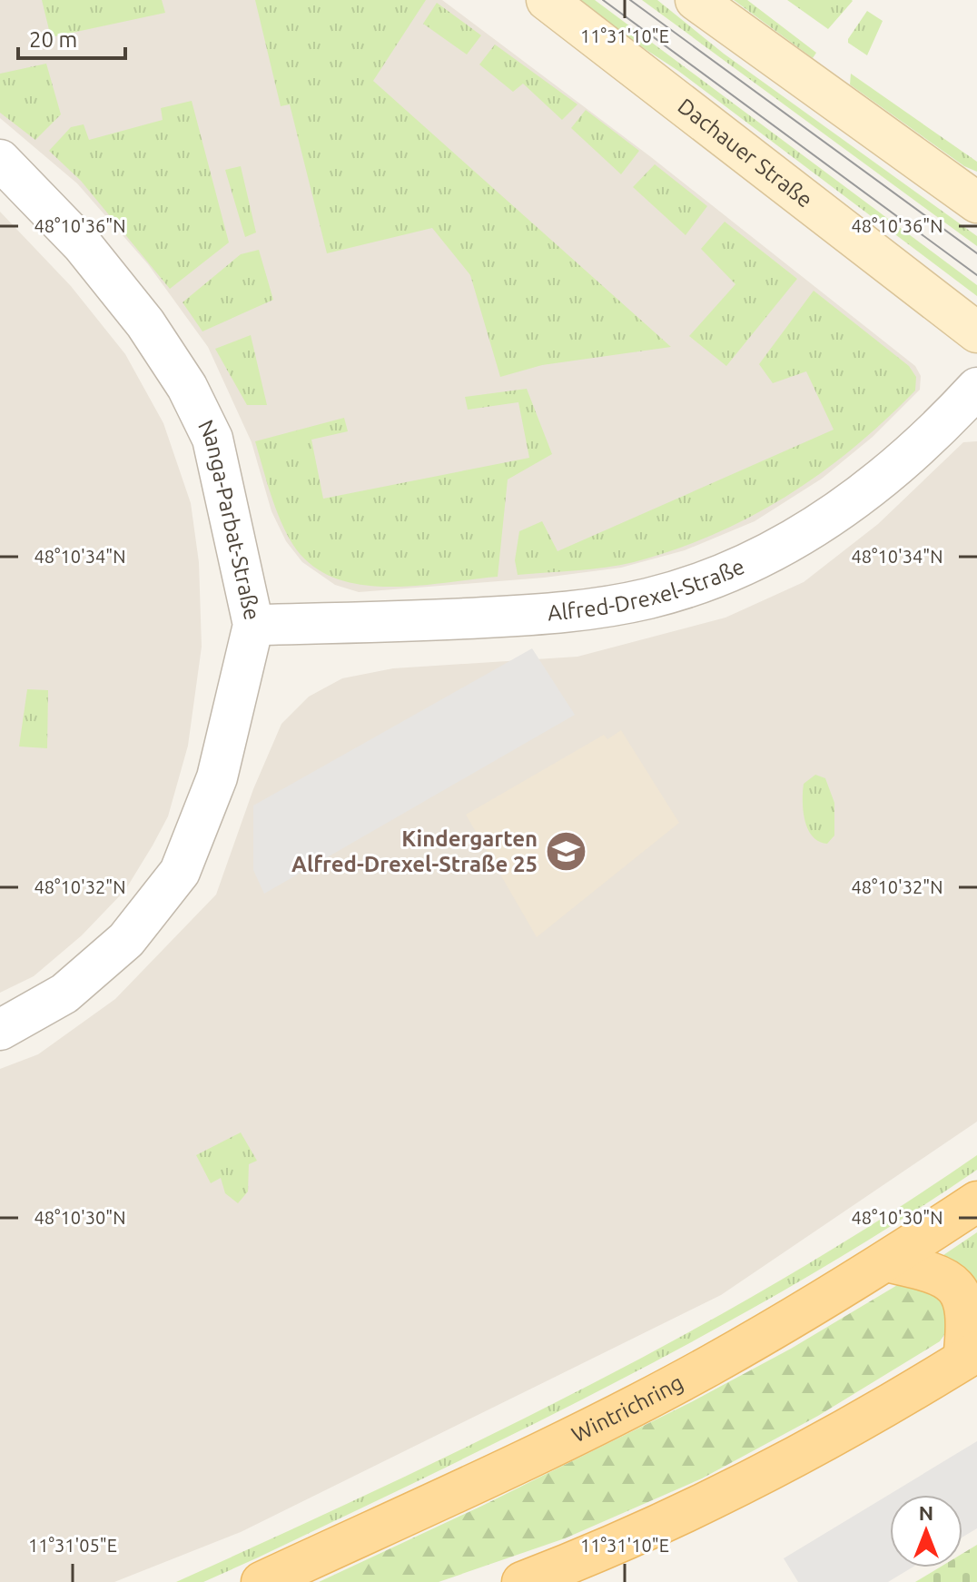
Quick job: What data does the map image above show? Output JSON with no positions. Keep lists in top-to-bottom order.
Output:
{
  "streets": {
    "main road": ["Dachauer Straße", "Wintrichring"],
    "street": ["Nanga-Parbat-Straße", "Alfred-Drexel-Straße"]
  },
  "crossings": [
    ["Nanga-Parbat-Straße", "Alfred-Drexel-Straße"]
  ],
  "places": {
    "school or university": ["Kindergarten Alfred-Drexel-Straße 25"]
  },
  "scale_bar": "20 m",
  "north": "top",
  "coordinates": [
    "11°31'10\"E",
    "48°10'36\"N",
    "48°10'34\"N",
    "48°10'32\"N",
    "48°10'30\"N",
    "11°31'05\"E"
  ]
}
